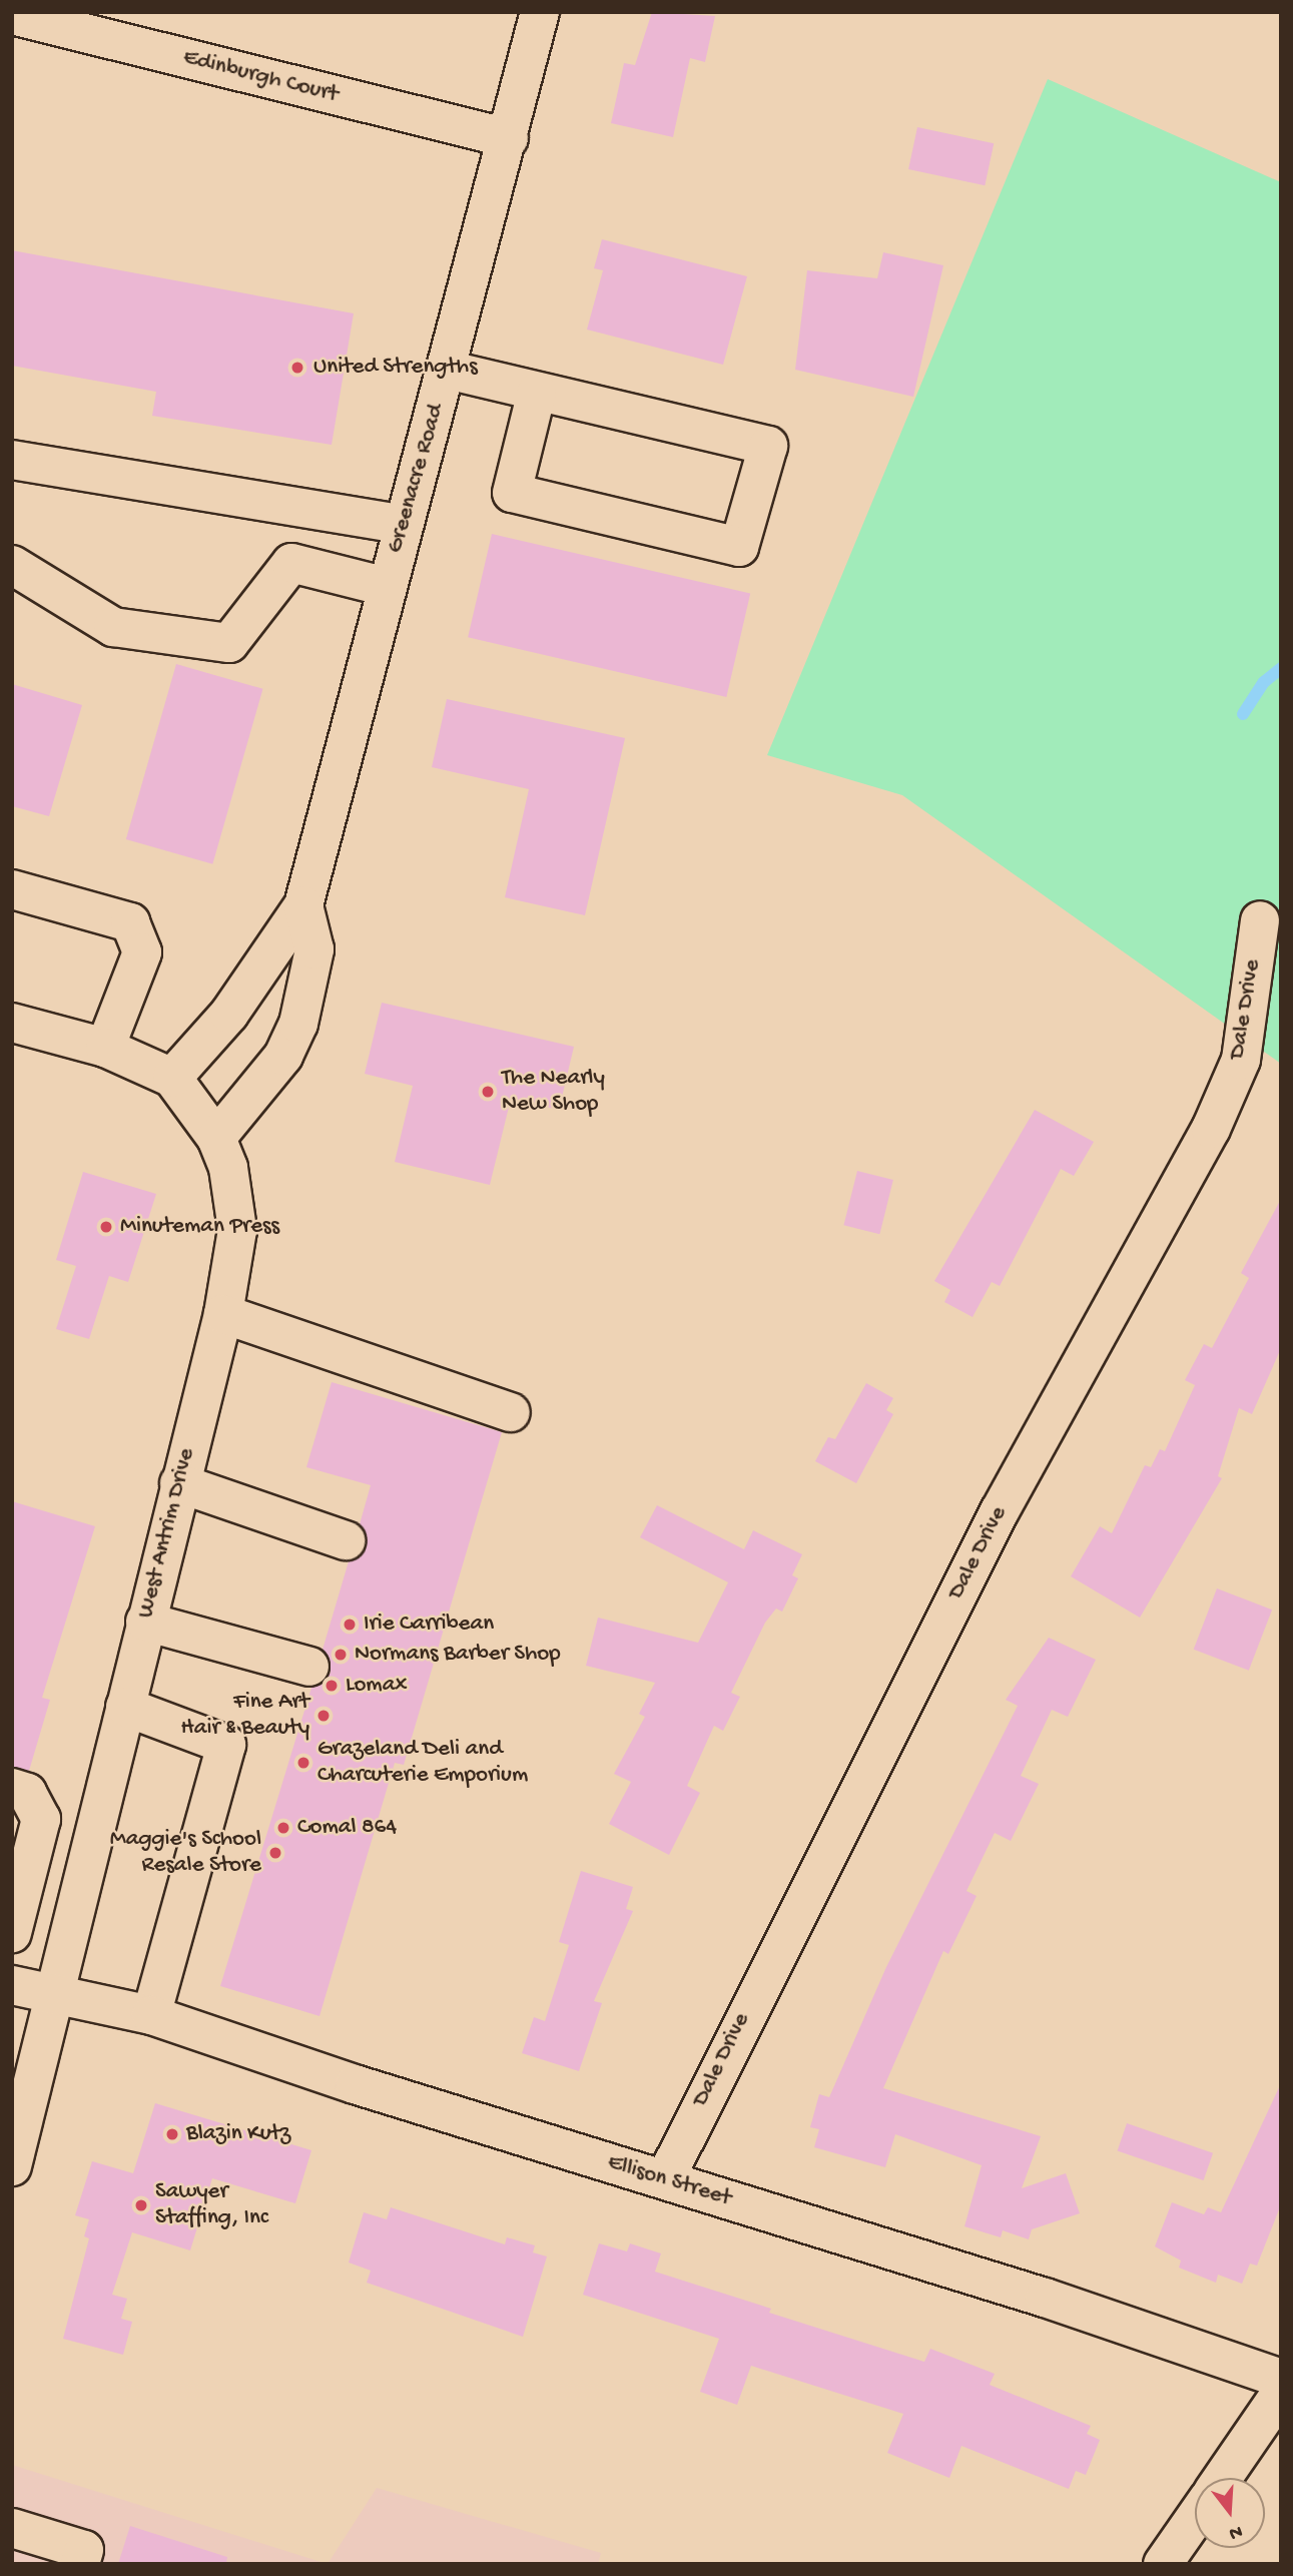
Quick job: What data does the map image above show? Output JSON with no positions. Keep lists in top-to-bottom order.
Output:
{
  "streets": {
    "street": [
      "Edinburgh Court",
      "Greenacre Road",
      "Dale Drive",
      "West Antrim Drive",
      "Ellison Street"
    ]
  },
  "crossings": [
    ["Edinburgh Court", "Greenacre Road"],
    ["Greenacre Road", "West Antrim Drive"],
    ["Dale Drive", "Ellison Street"],
    ["West Antrim Drive", "Ellison Street"]
  ],
  "places": [
    "United Strengths",
    "The Nearly New Shop",
    "Minuteman Press",
    "Irie Carribean",
    "Normans Barber Shop",
    "Lomax",
    "Fine Art Hair & Beauty",
    "Grazeland Deli and Charcuterie Emporium",
    "Comal 864",
    "Maggie's School Resale Store",
    "Blazin Kutz",
    "Sawyer Staffing, Inc"
  ],
  "north": "bottom"
}
